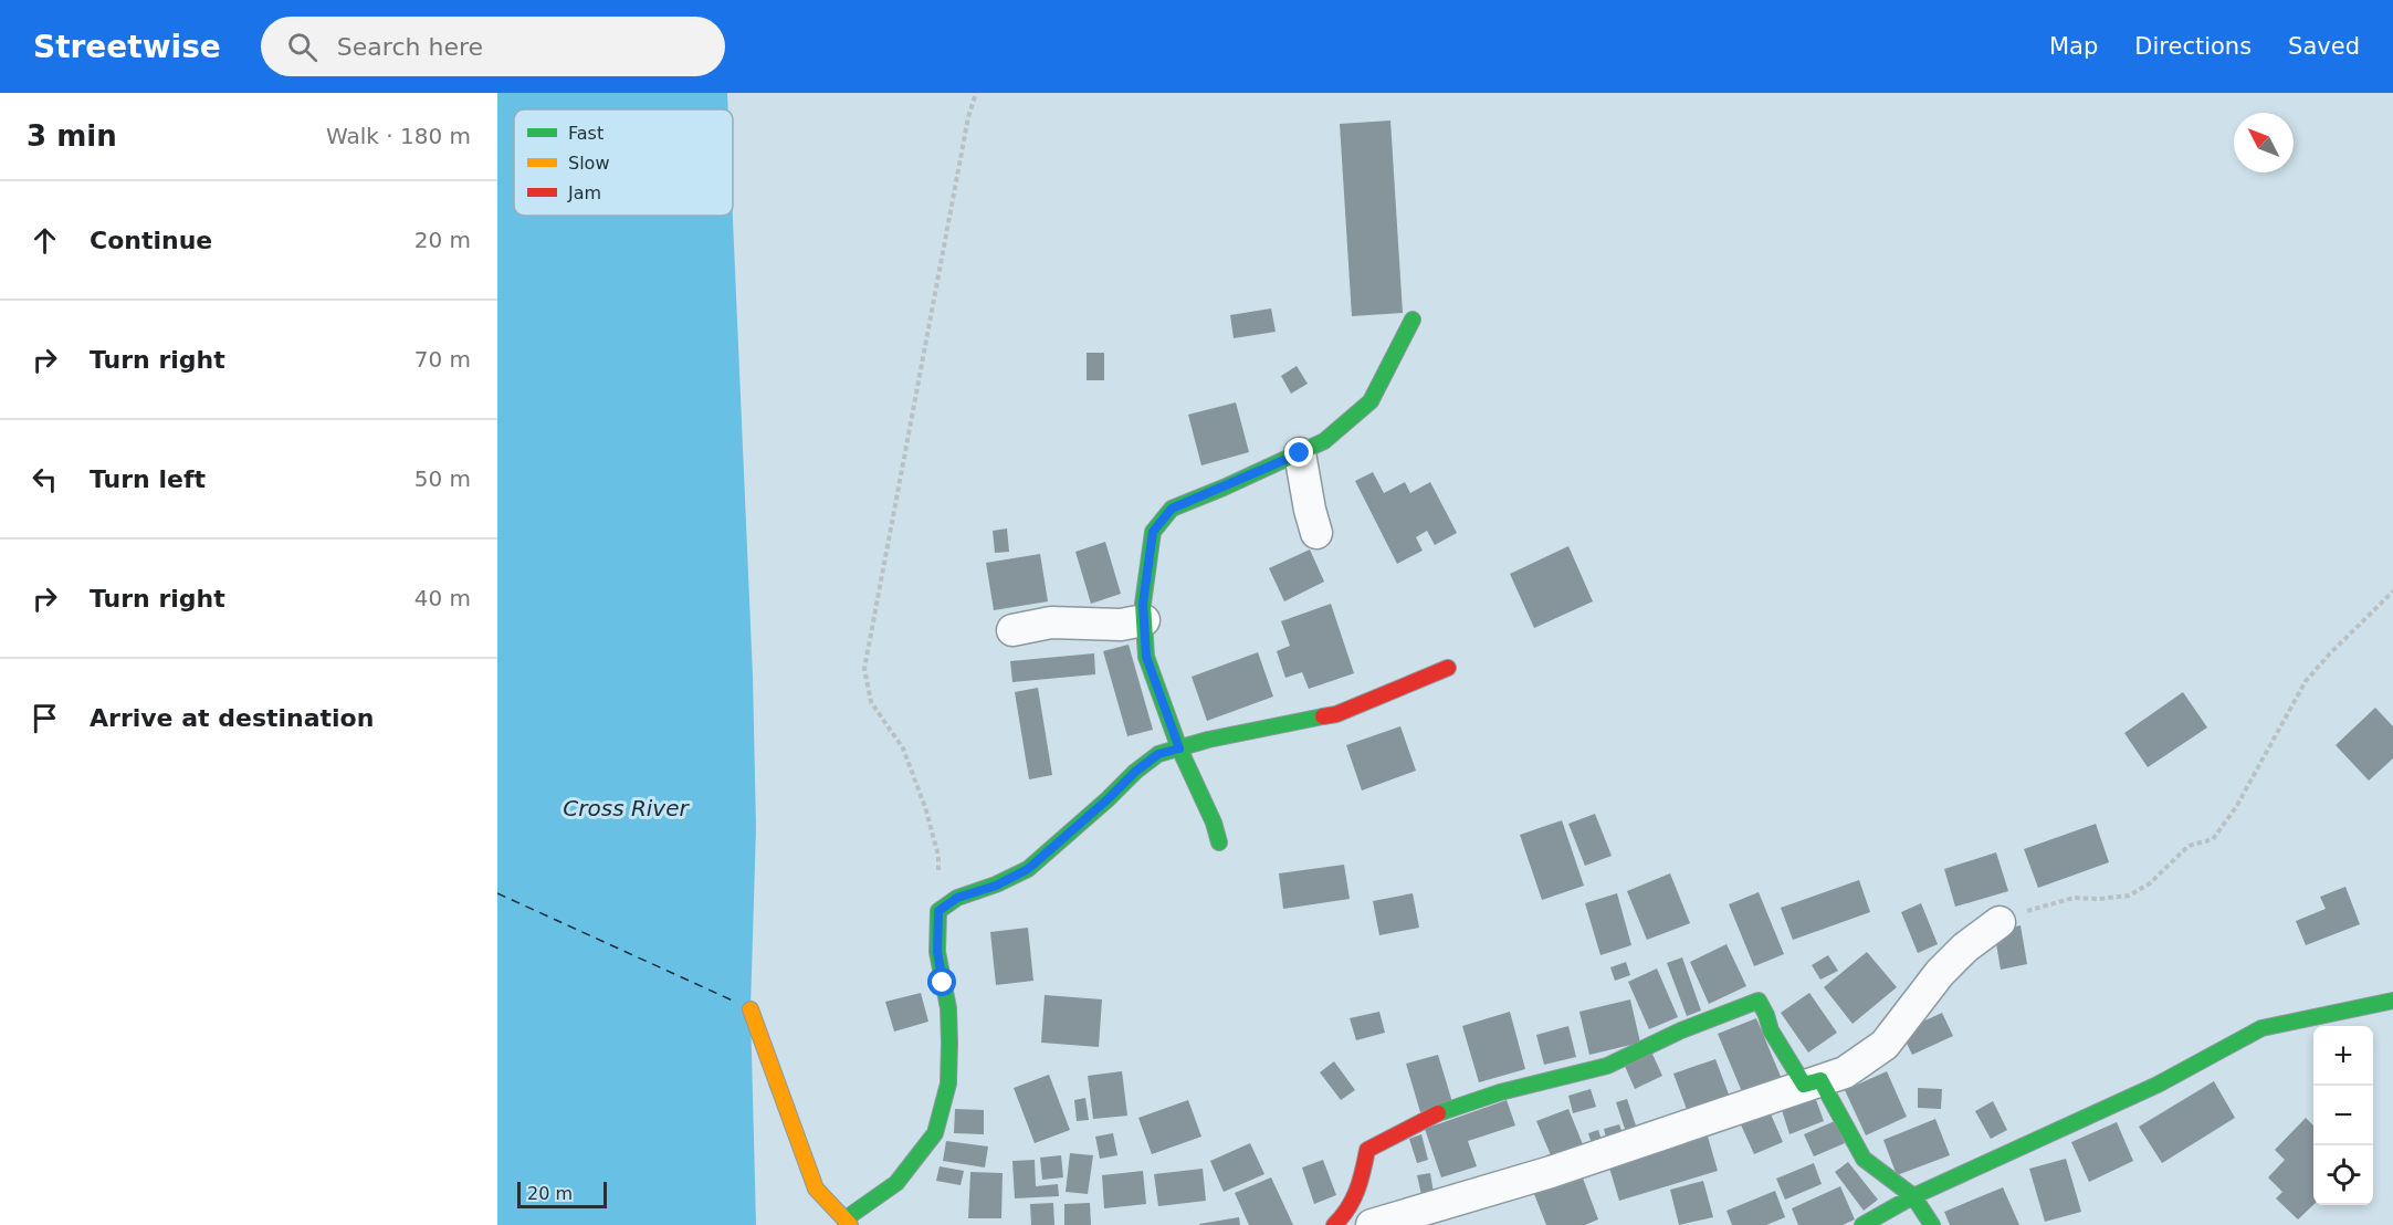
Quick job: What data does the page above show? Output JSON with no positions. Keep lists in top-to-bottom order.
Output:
{
  "water": ["Cross River"],
  "legend": ["Fast", "Slow", "Jam"],
  "scale_bar": "20 m",
  "north": "top left",
  "page": {
    "header": "Streetwise",
    "search": "Search here",
    "nav": ["Map", "Directions", "Saved"],
    "heading": ["3 min", "Walk · 180 m"],
    "list": [
      ["Continue", "20 m"],
      ["Turn right", "70 m"],
      ["Turn left", "50 m"],
      ["Turn right", "40 m"],
      "Arrive at destination"
    ],
    "map_buttons": ["+", "−"],
    "scale": "20 m"
  }
}
